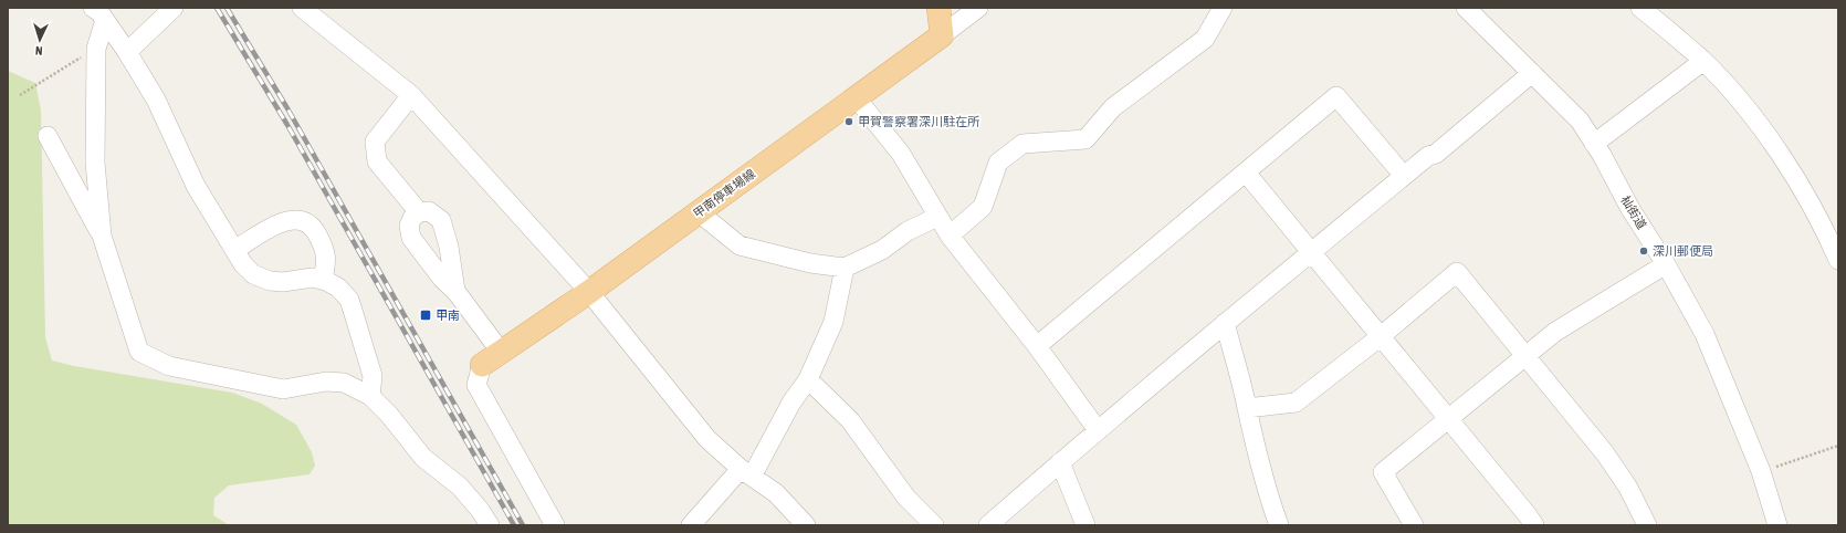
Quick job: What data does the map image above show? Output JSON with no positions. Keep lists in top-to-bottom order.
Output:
{
  "streets": {
    "main road": ["甲南停車場線"],
    "street": ["杣街道"]
  },
  "places": {
    "other": ["甲賀警察署深川駐在所", "深川郵便局"],
    "transit": ["甲南"]
  },
  "north": "bottom"
}
